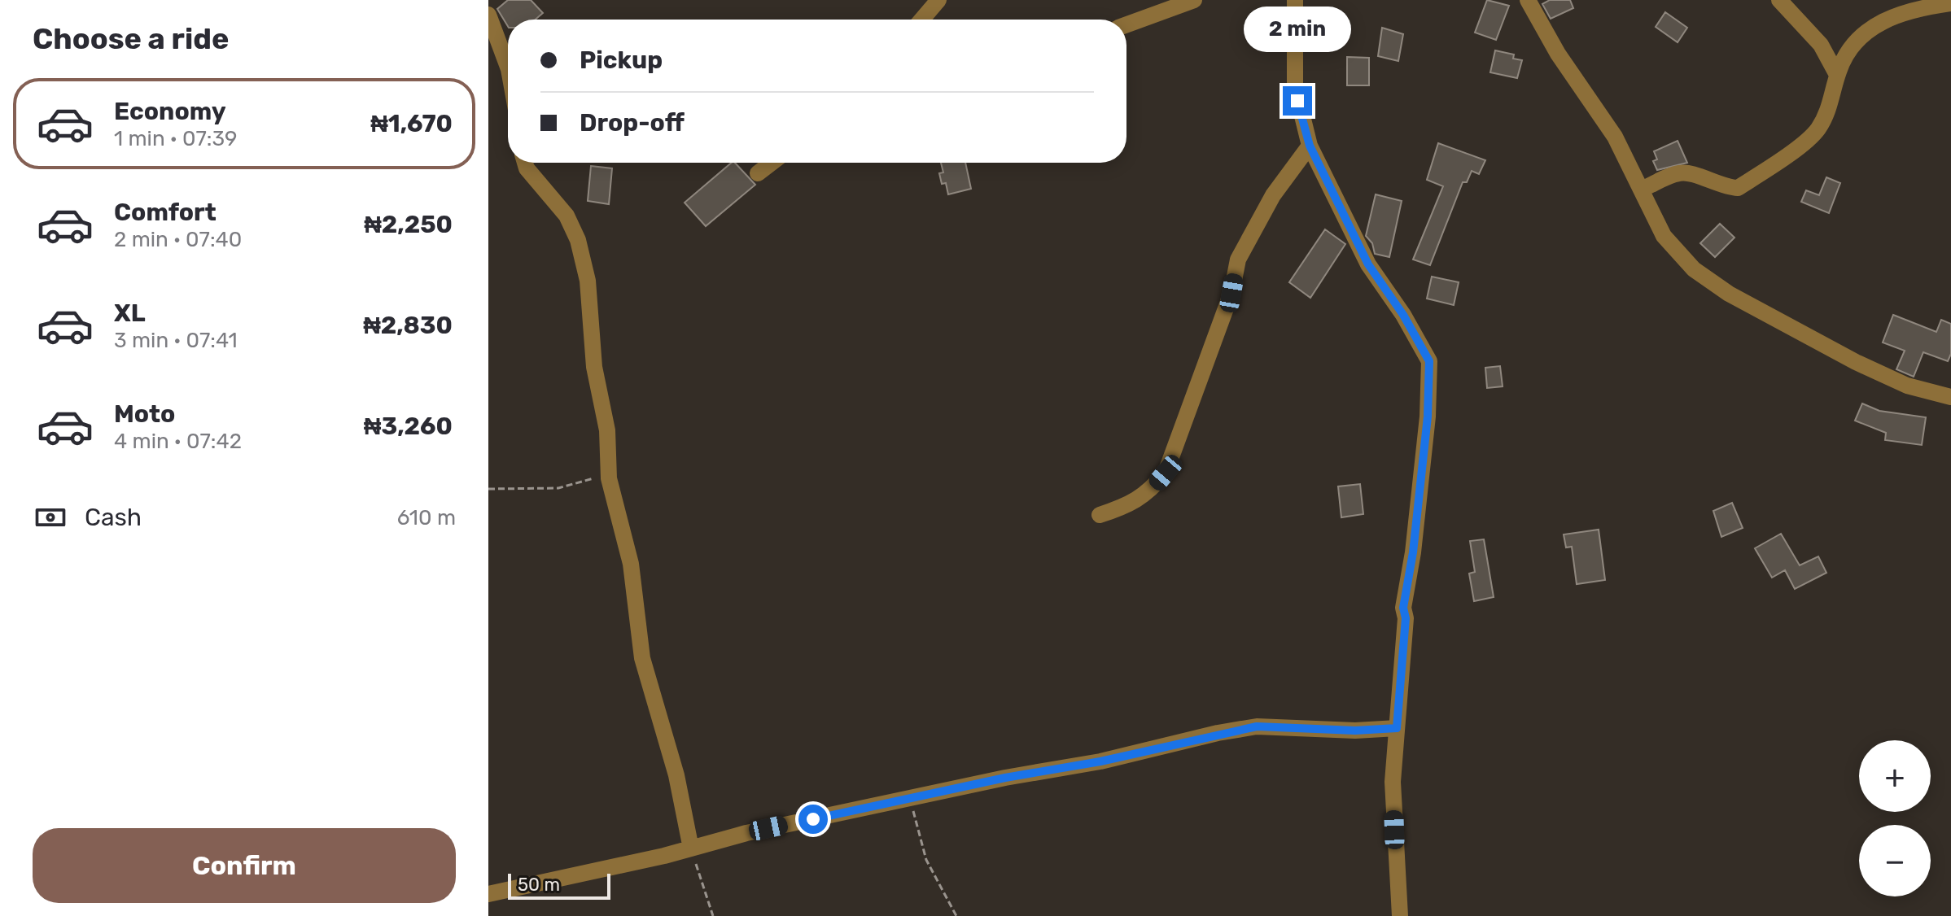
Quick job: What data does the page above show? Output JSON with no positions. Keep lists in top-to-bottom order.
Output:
{
  "scale_bar": "50 m",
  "page": {
    "heading": "Choose a ride",
    "bubble": "2 min",
    "banner": ["Pickup", "Drop-off"],
    "list": [
      {
        "name": "Economy",
        "note": "1 min · 07:39",
        "value": "₦1,670"
      },
      {
        "name": "Comfort",
        "note": "2 min · 07:40",
        "value": "₦2,250"
      },
      {
        "name": "XL",
        "note": "3 min · 07:41",
        "value": "₦2,830"
      },
      {
        "name": "Moto",
        "note": "4 min · 07:42",
        "value": "₦3,260"
      }
    ],
    "pay": ["Cash", "610 m"],
    "map_buttons": ["+", "−"],
    "buttons": "Confirm",
    "scale": "50 m"
  }
}
